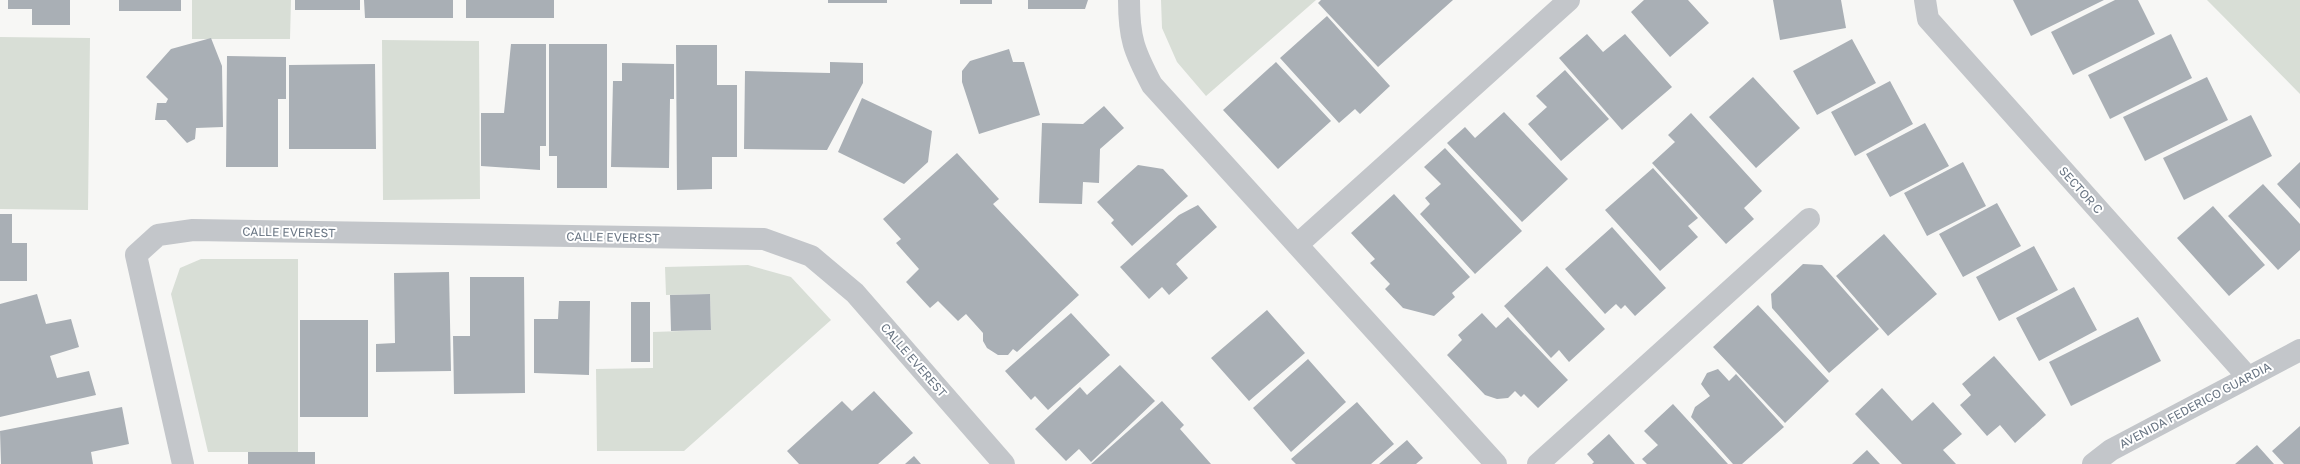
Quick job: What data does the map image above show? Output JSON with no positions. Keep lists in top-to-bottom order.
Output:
{
  "streets": {
    "street": ["SECTOR C", "CALLE EVEREST", "AVENIDA FEDERICO GUARDIA"]
  },
  "crossings": [
    ["SECTOR C", "AVENIDA FEDERICO GUARDIA"]
  ]
}
